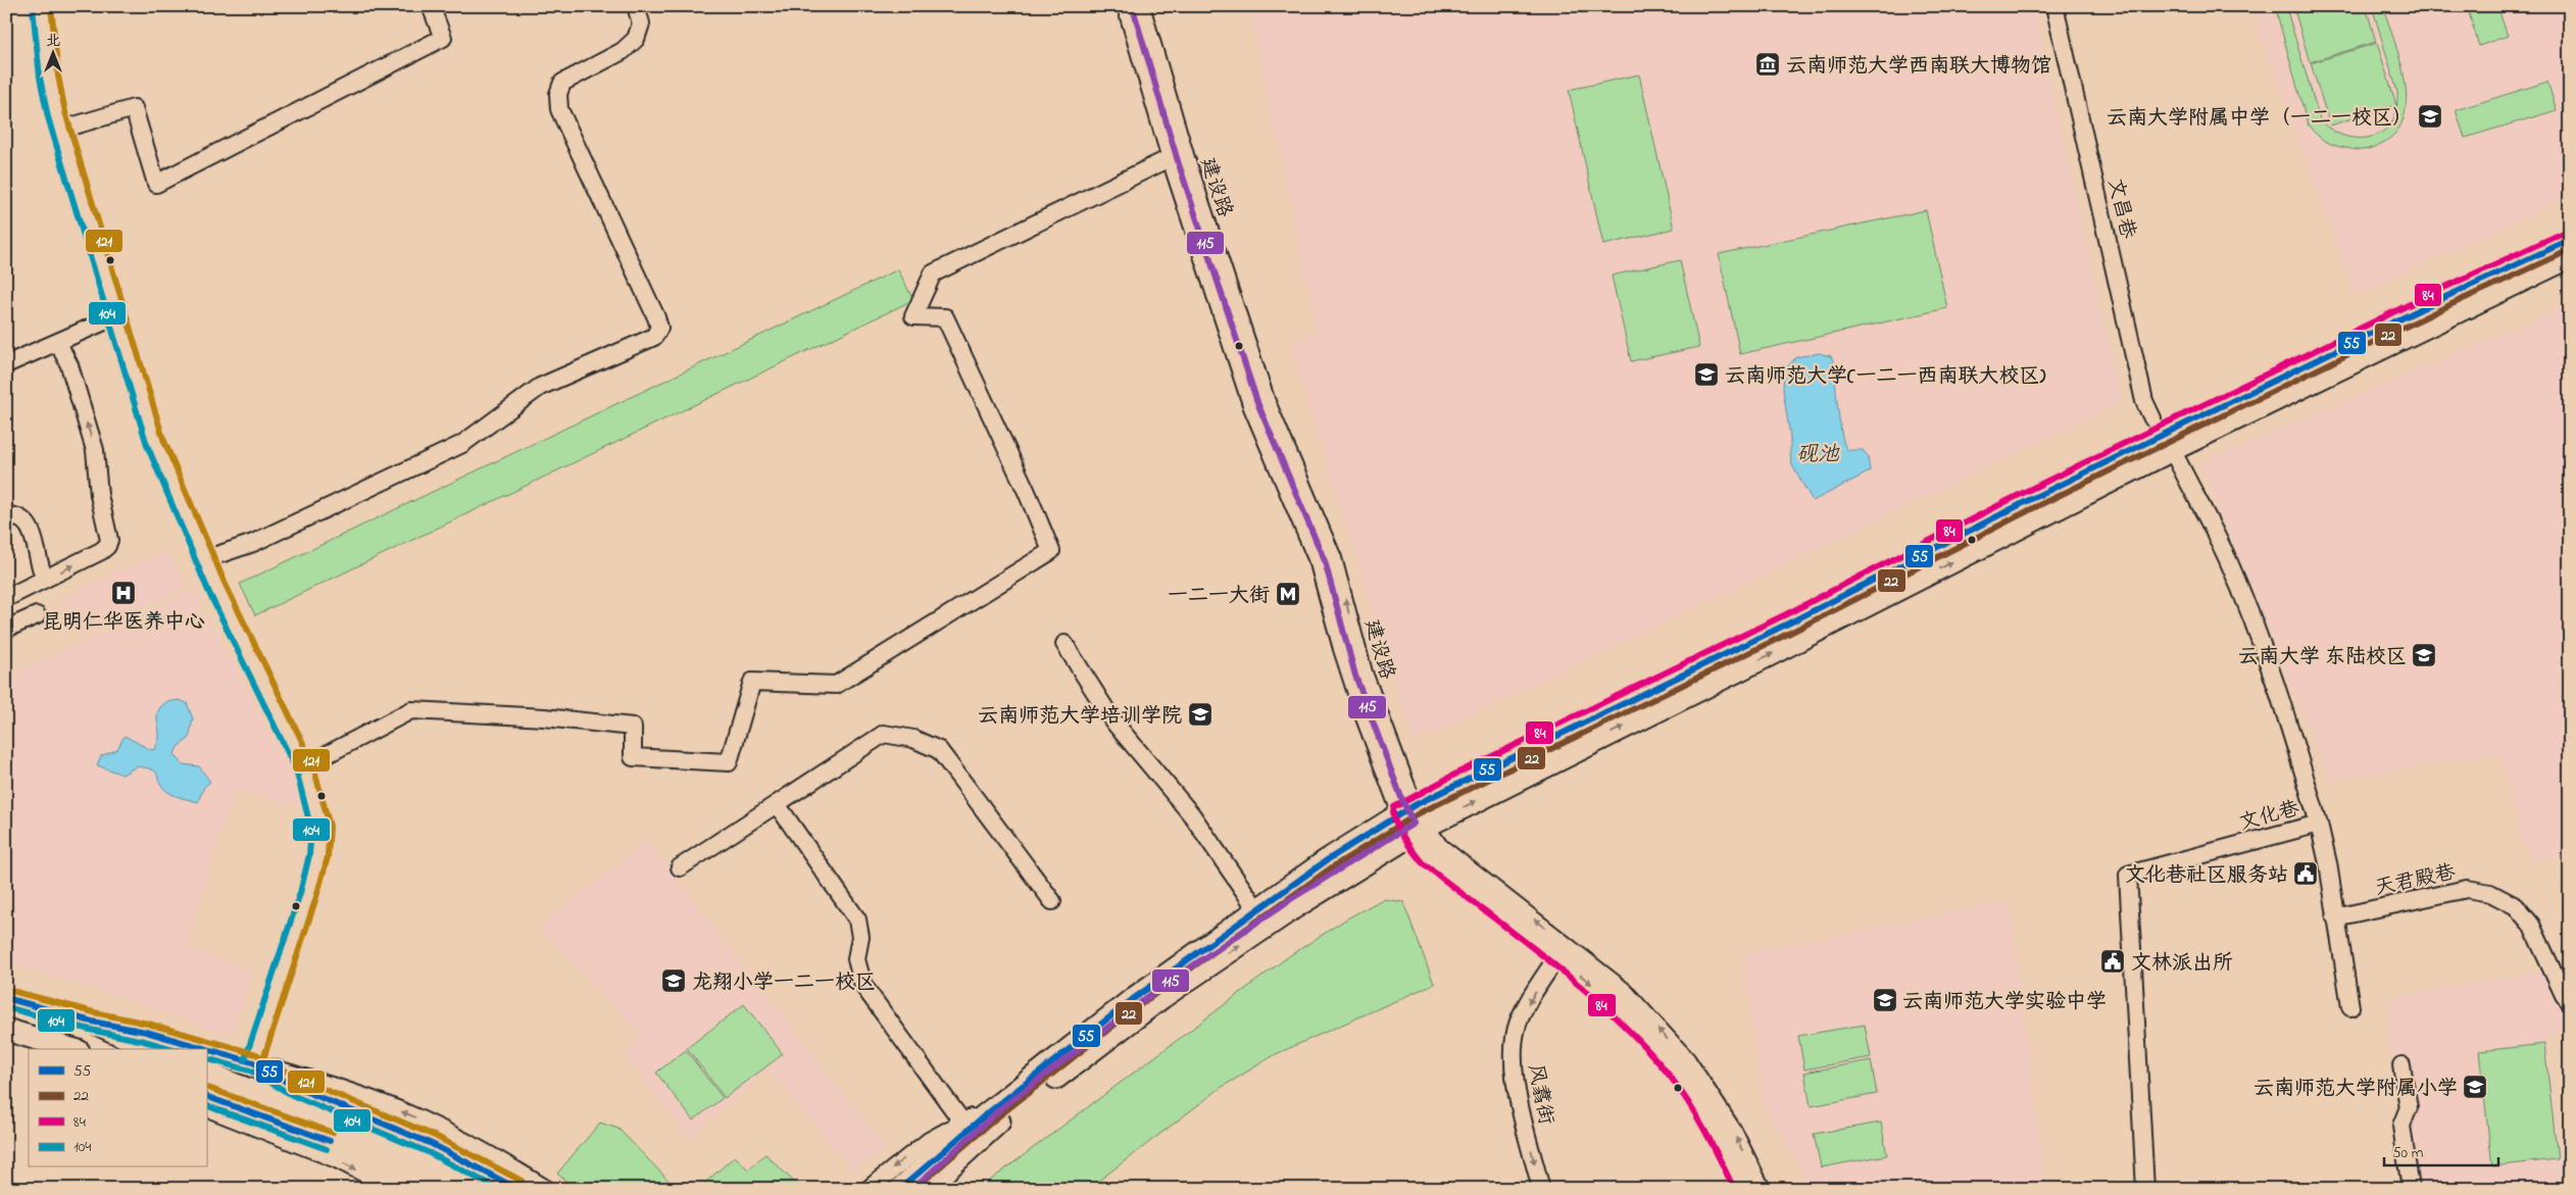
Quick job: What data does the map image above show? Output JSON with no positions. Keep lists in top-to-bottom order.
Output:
{
  "streets": {
    "street": [
      "建设路",
      "文昌巷",
      "文化巷",
      "天君殿巷",
      "风翥街"
    ]
  },
  "crossings": [
    ["建设路", "风翥街"],
    ["文昌巷", "文化巷"]
  ],
  "one_way": ["风翥街"],
  "water": ["砚池"],
  "places": {
    "museum": ["云南师范大学西南联大博物馆"],
    "school or university": [
      "云南大学附属中学（一二一校区）",
      "云南师范大学(一二一西南联大校区)",
      "云南大学 东陆校区",
      "云南师范大学培训学院",
      "龙翔小学一二一校区",
      "云南师范大学实验中学",
      "云南师范大学附属小学"
    ],
    "hospital": ["昆明仁华医养中心"],
    "metro station": ["一二一大街"],
    "public building": ["文化巷社区服务站", "文林派出所"]
  },
  "lines": [
    "transit line 121",
    "transit line 104",
    "transit line 115",
    "transit line 84",
    "transit line 55",
    "transit line 22"
  ],
  "legend": [
    "55",
    "22",
    "84",
    "104"
  ],
  "scale_bar": "50 m",
  "north": "top"
}
